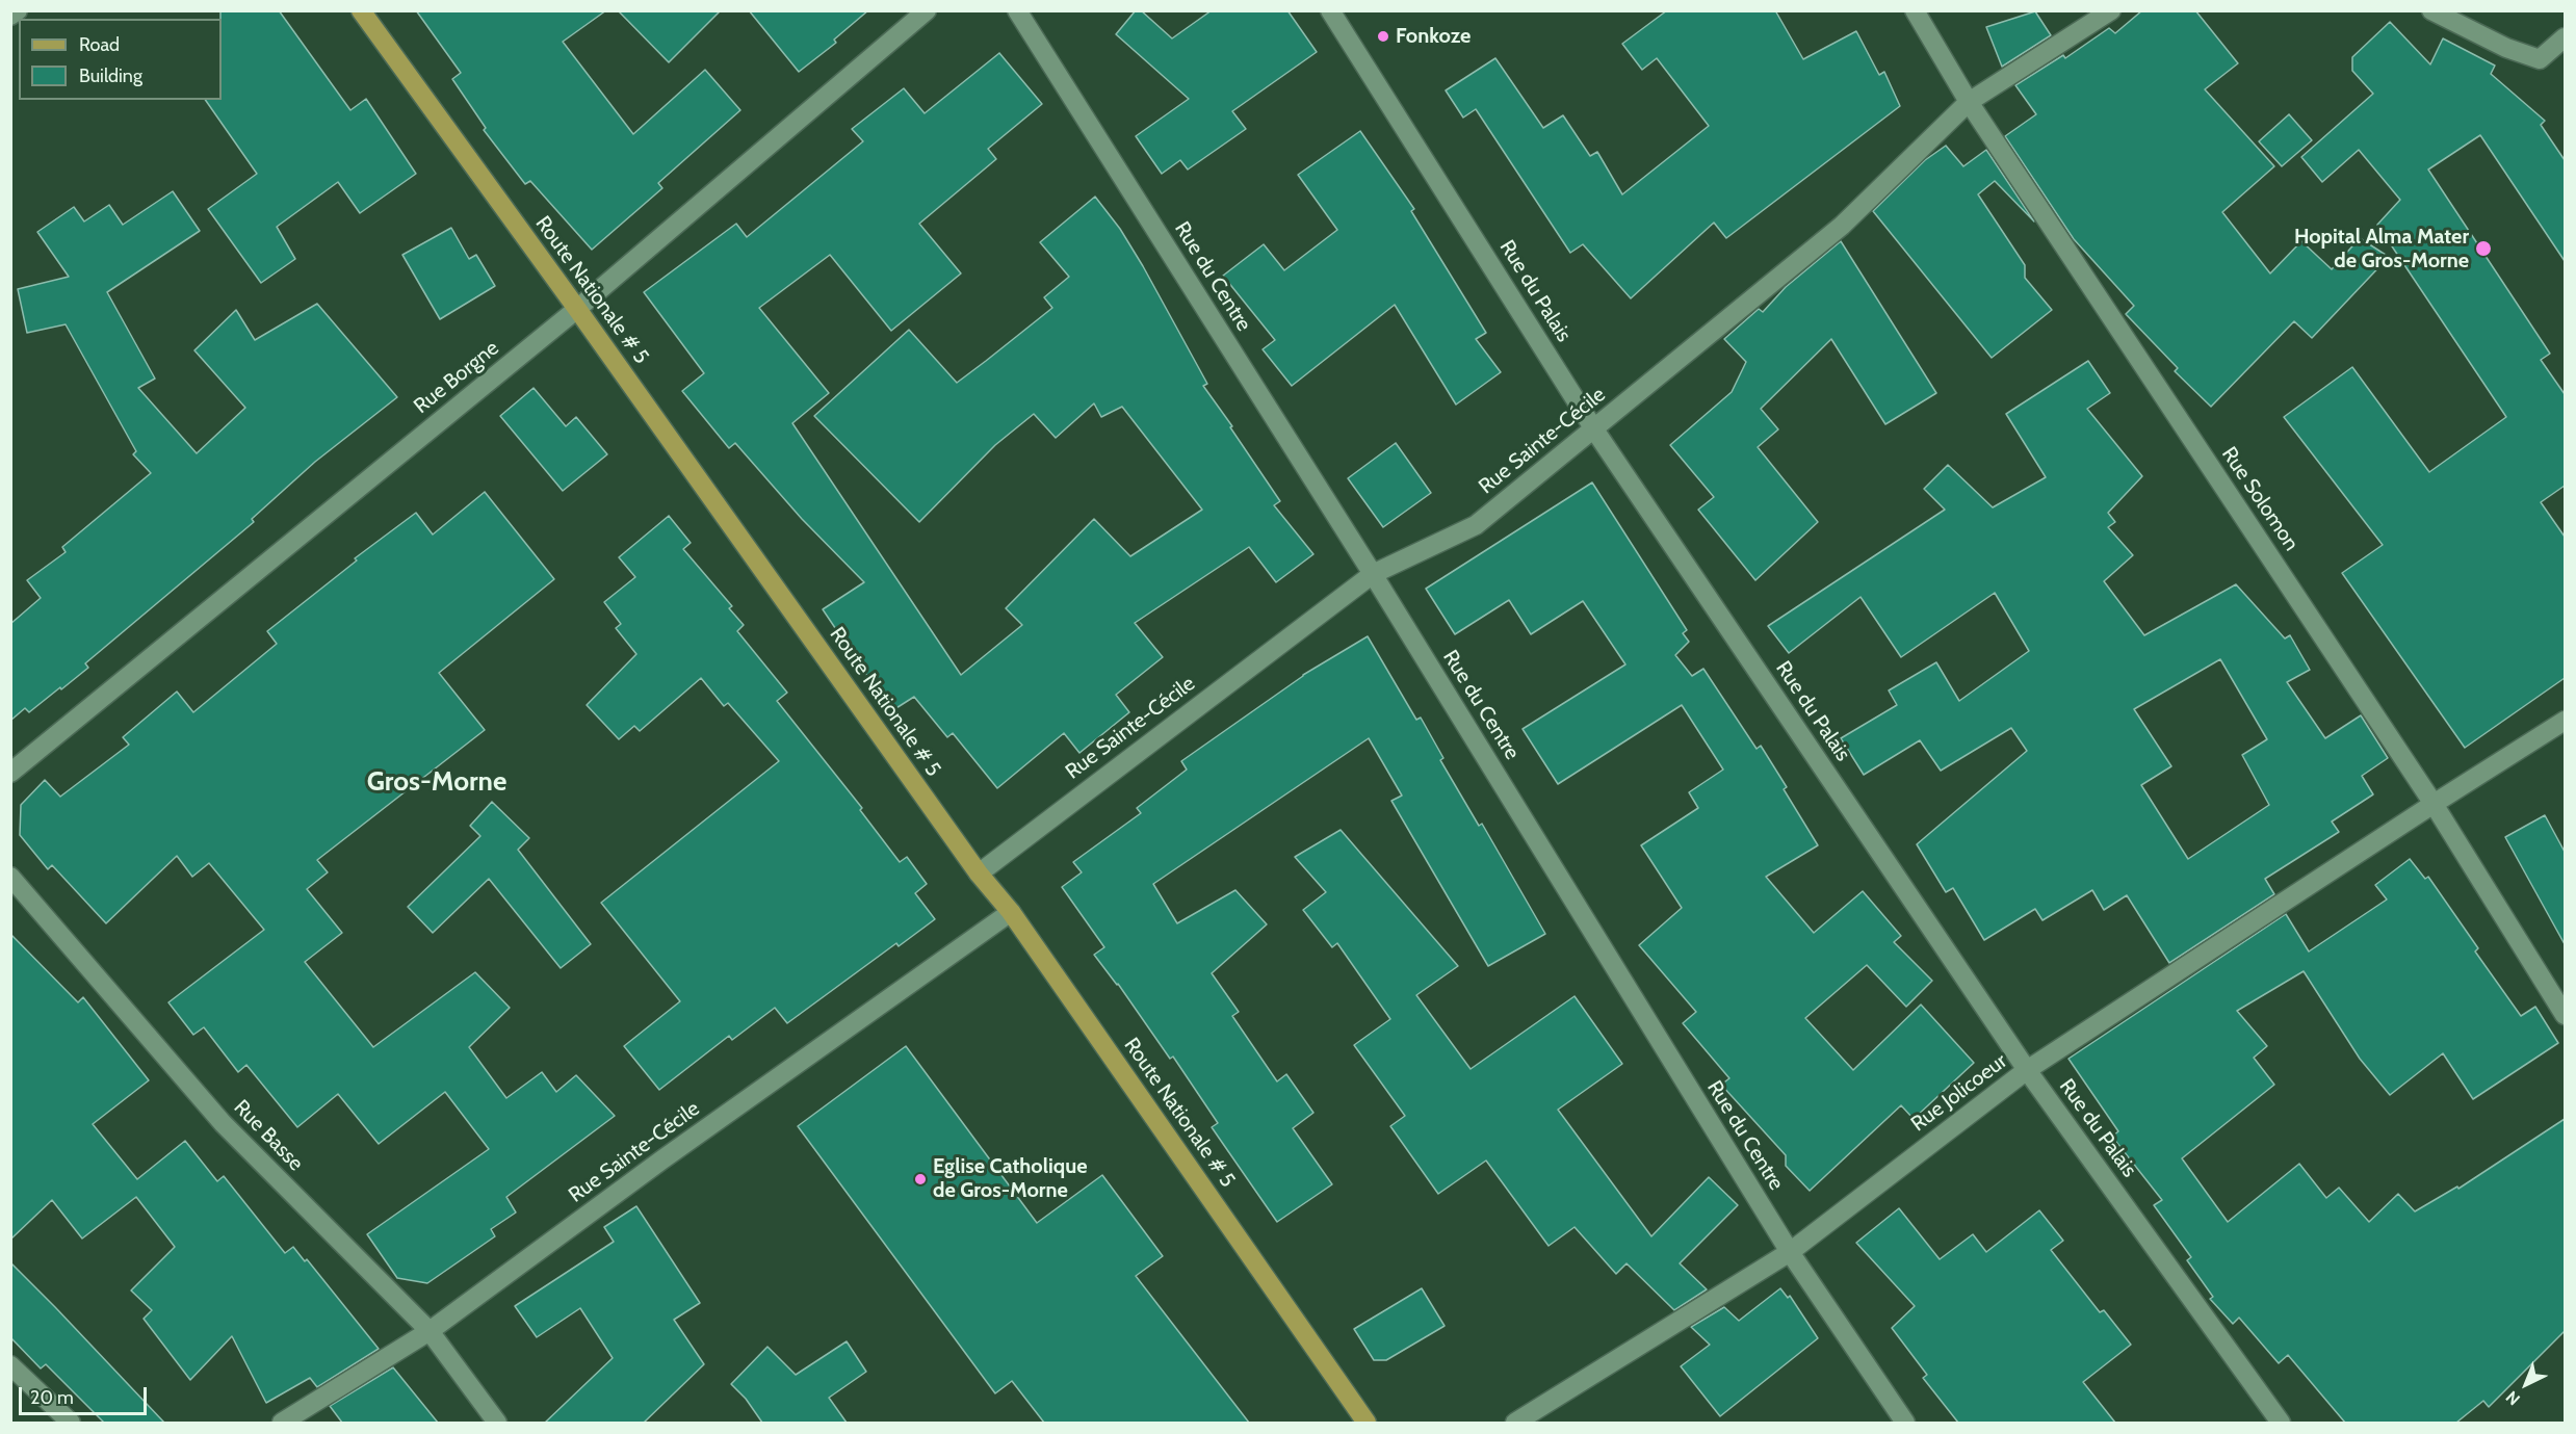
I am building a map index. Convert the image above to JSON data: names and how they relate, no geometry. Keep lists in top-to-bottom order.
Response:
{
  "streets": {
    "main road": ["Route Nationale # 5"],
    "street": [
      "Rue du Centre",
      "Rue du Palais",
      "Rue Borgne",
      "Rue Sainte-Cécile",
      "Rue Solomon",
      "Rue Jolicoeur",
      "Rue Basse"
    ]
  },
  "crossings": [
    ["Rue du Centre", "Rue Sainte-Cécile"],
    ["Rue du Centre", "Rue Jolicoeur"],
    ["Route Nationale # 5", "Rue Borgne"],
    ["Route Nationale # 5", "Rue Sainte-Cécile"],
    ["Rue du Palais", "Rue Sainte-Cécile"],
    ["Rue du Palais", "Rue Jolicoeur"],
    ["Rue Sainte-Cécile", "Rue Solomon"],
    ["Rue Sainte-Cécile", "Rue Basse"],
    ["Rue Solomon", "Rue Jolicoeur"]
  ],
  "districts": ["Gros-Morne"],
  "places": ["Fonkoze", "Hopital Alma Mater de Gros-Morne", "Eglise Catholique de Gros-Morne"],
  "legend": ["Road", "Building"],
  "scale_bar": "20 m",
  "north": "bottom left"
}
